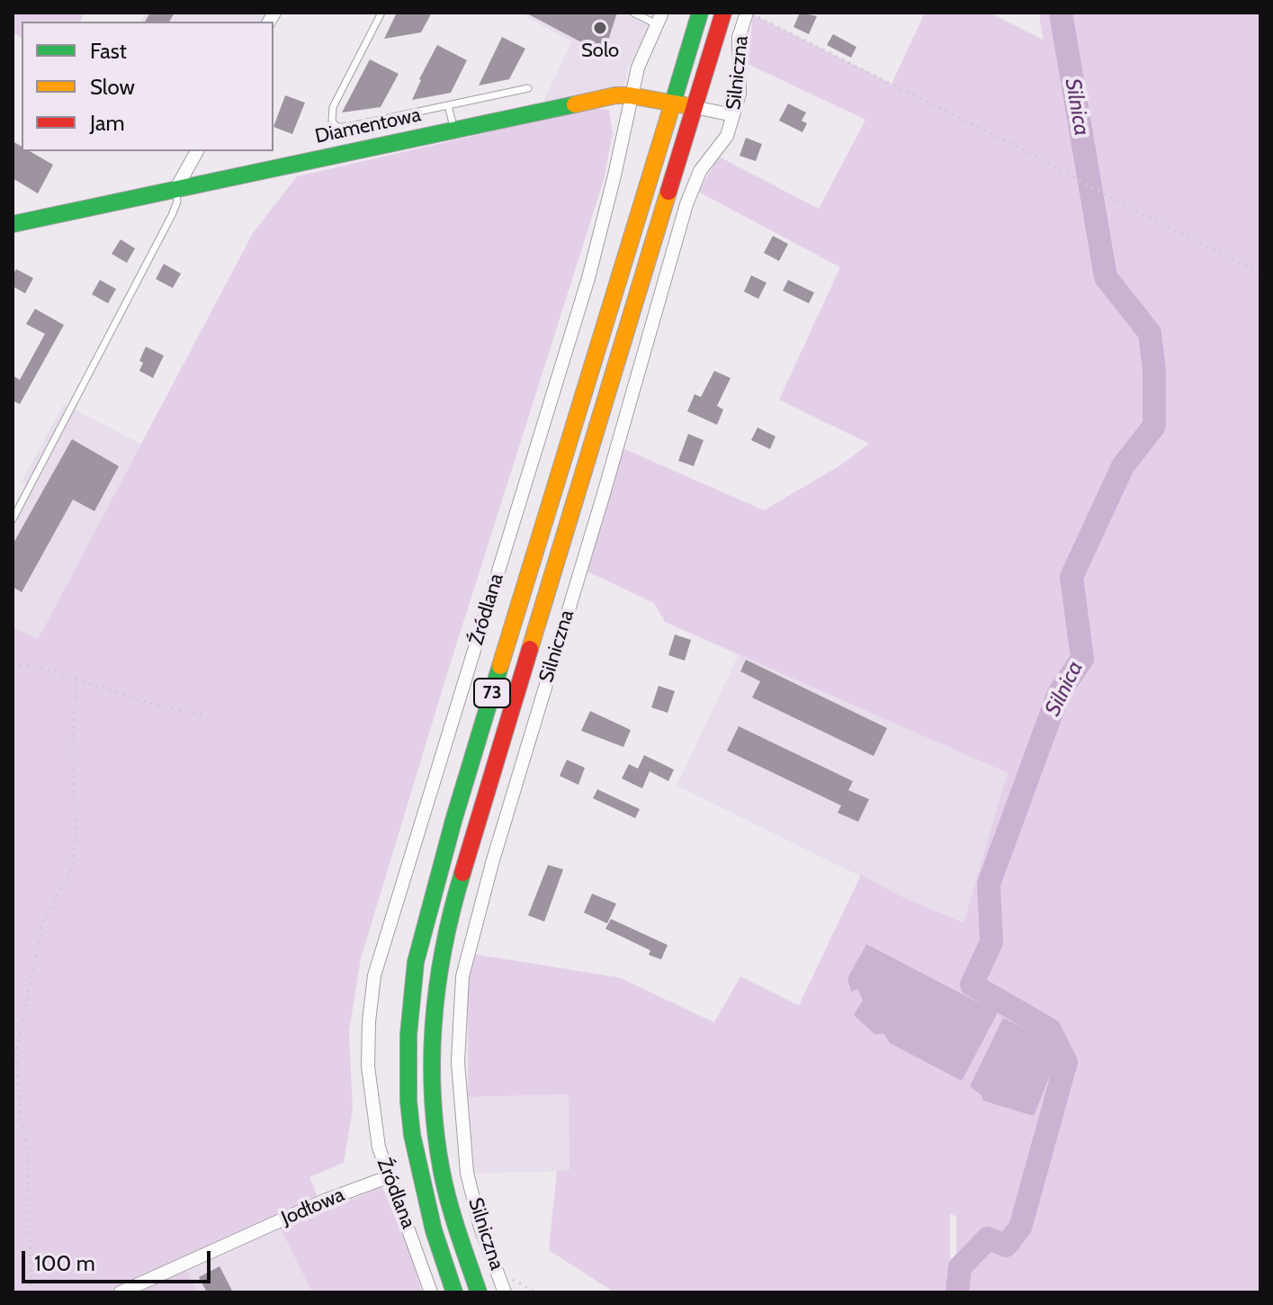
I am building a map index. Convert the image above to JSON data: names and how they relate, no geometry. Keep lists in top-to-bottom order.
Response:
{
  "streets": {
    "main road": ["Diamentowa", "73"],
    "street": ["Silniczna", "Źródlana", "Jodłowa"]
  },
  "crossings": [
    ["Silniczna", "Diamentowa"],
    ["Diamentowa", "Źródlana"],
    ["Diamentowa", "73"],
    ["Źródlana", "Jodłowa"]
  ],
  "water": ["Silnica"],
  "places": ["Solo"],
  "legend": ["Fast", "Slow", "Jam"],
  "scale_bar": "100 m"
}
